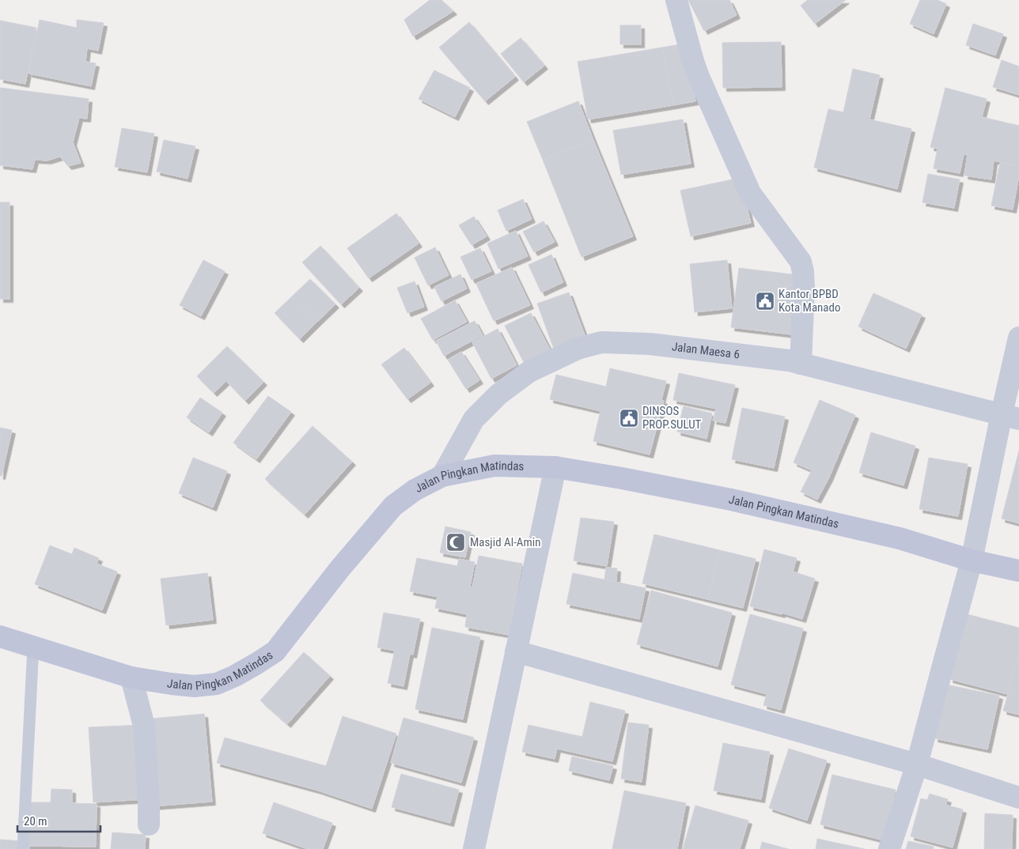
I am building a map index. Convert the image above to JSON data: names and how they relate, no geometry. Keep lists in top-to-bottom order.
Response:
{
  "streets": {
    "street": ["Jalan Maesa 6", "Jalan Pingkan Matindas"]
  },
  "crossings": [
    ["Jalan Maesa 6", "Jalan Pingkan Matindas"]
  ],
  "places": {
    "public building": ["Kantor BPBD Kota Manado", "DINSOS PROP.SULUT"],
    "mosque": ["Masjid Al-Amin"]
  },
  "scale_bar": "20 m"
}
